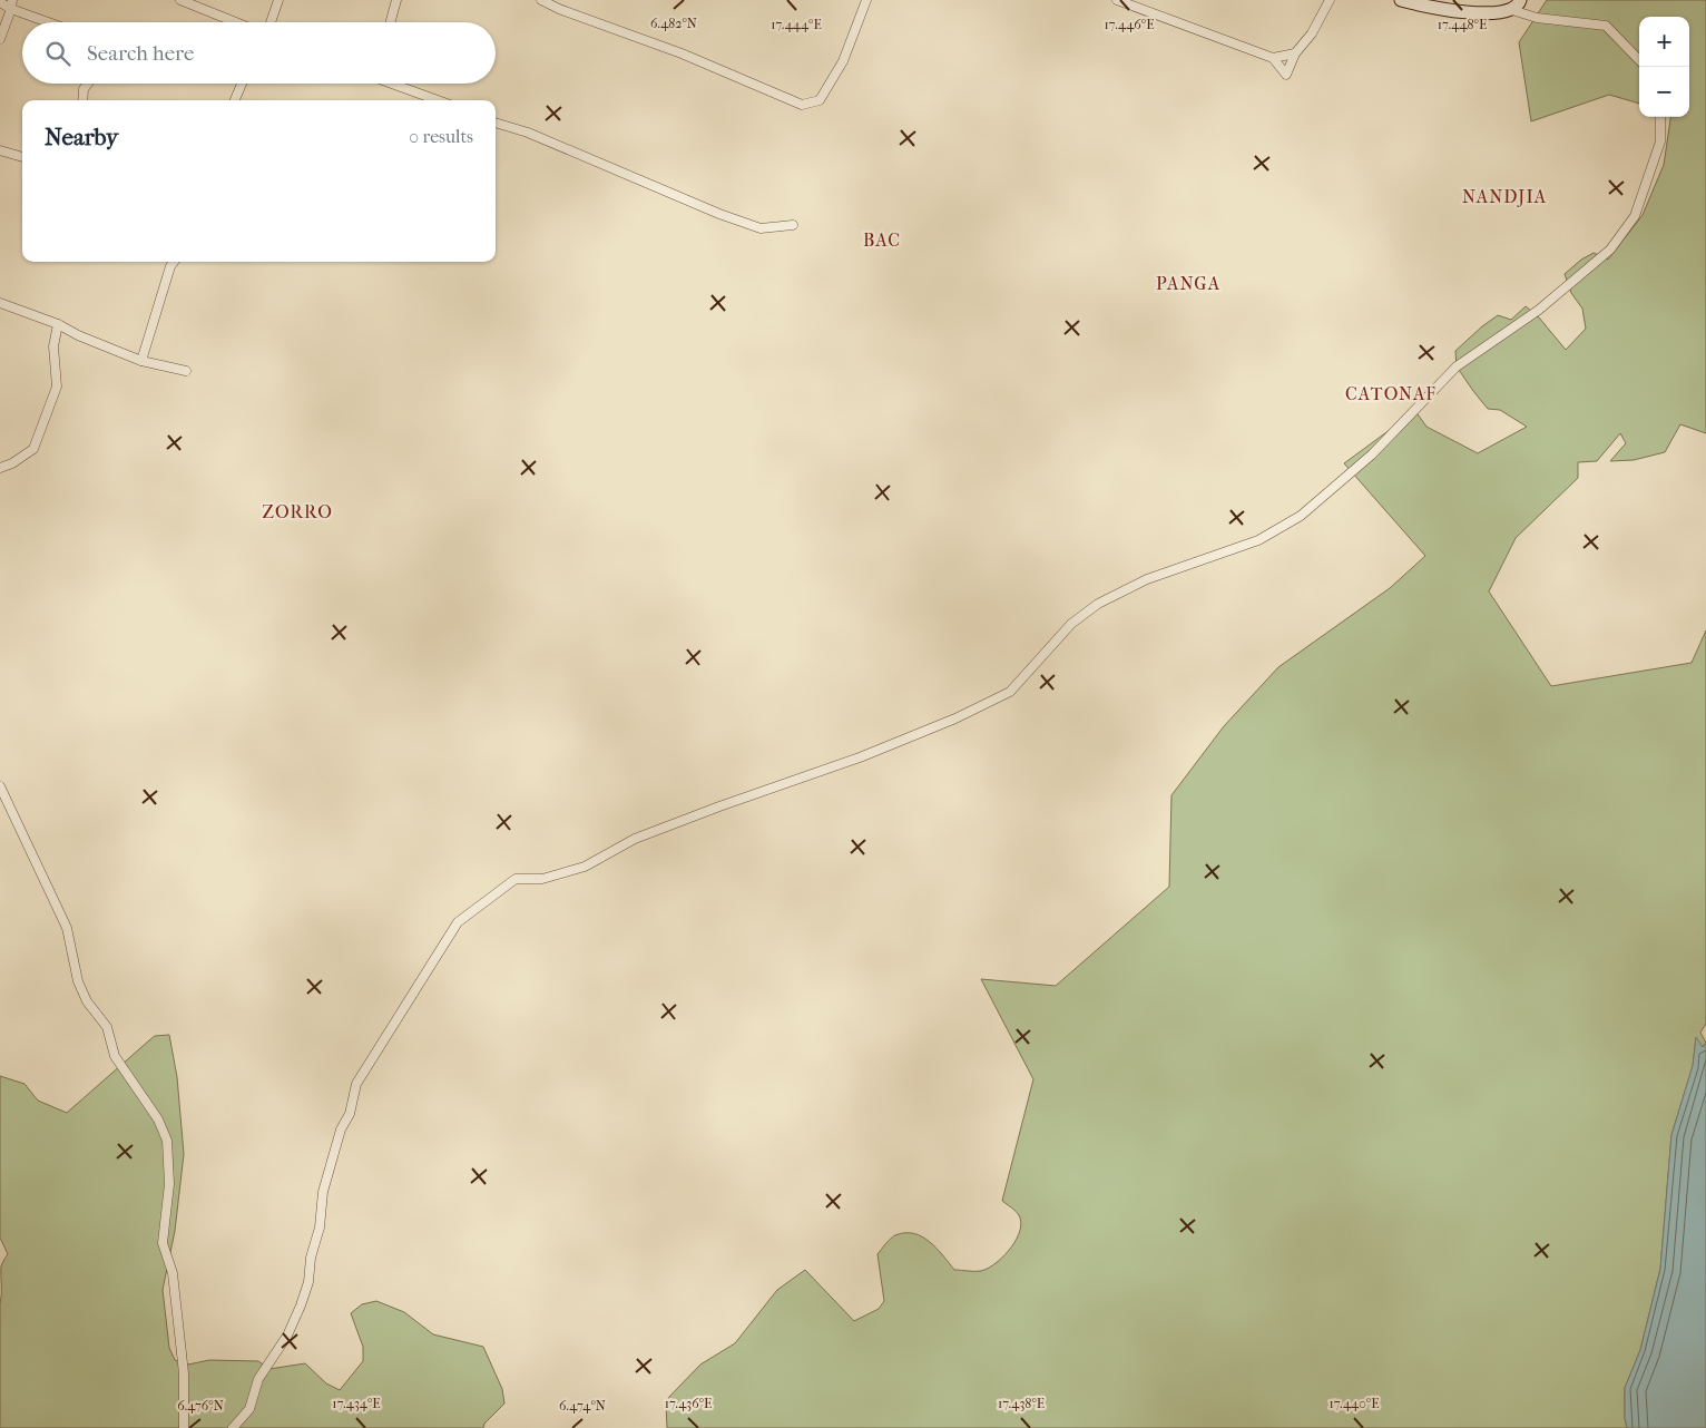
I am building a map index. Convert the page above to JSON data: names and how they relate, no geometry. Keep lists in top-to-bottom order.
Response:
{
  "districts": [
    "NANDJIA",
    "BAC",
    "PANGA",
    "CATONAF",
    "ZORRO"
  ],
  "page": {
    "map_buttons": ["+", "−"],
    "search": "Search here",
    "heading": ["Nearby", "0 results"]
  },
  "coordinates": [
    "6.482°N",
    "17.444°E",
    "17.446°E",
    "17.448°E",
    "17.434°E",
    "17.436°E",
    "17.438°E",
    "17.440°E",
    "6.476°N",
    "6.474°N"
  ]
}
